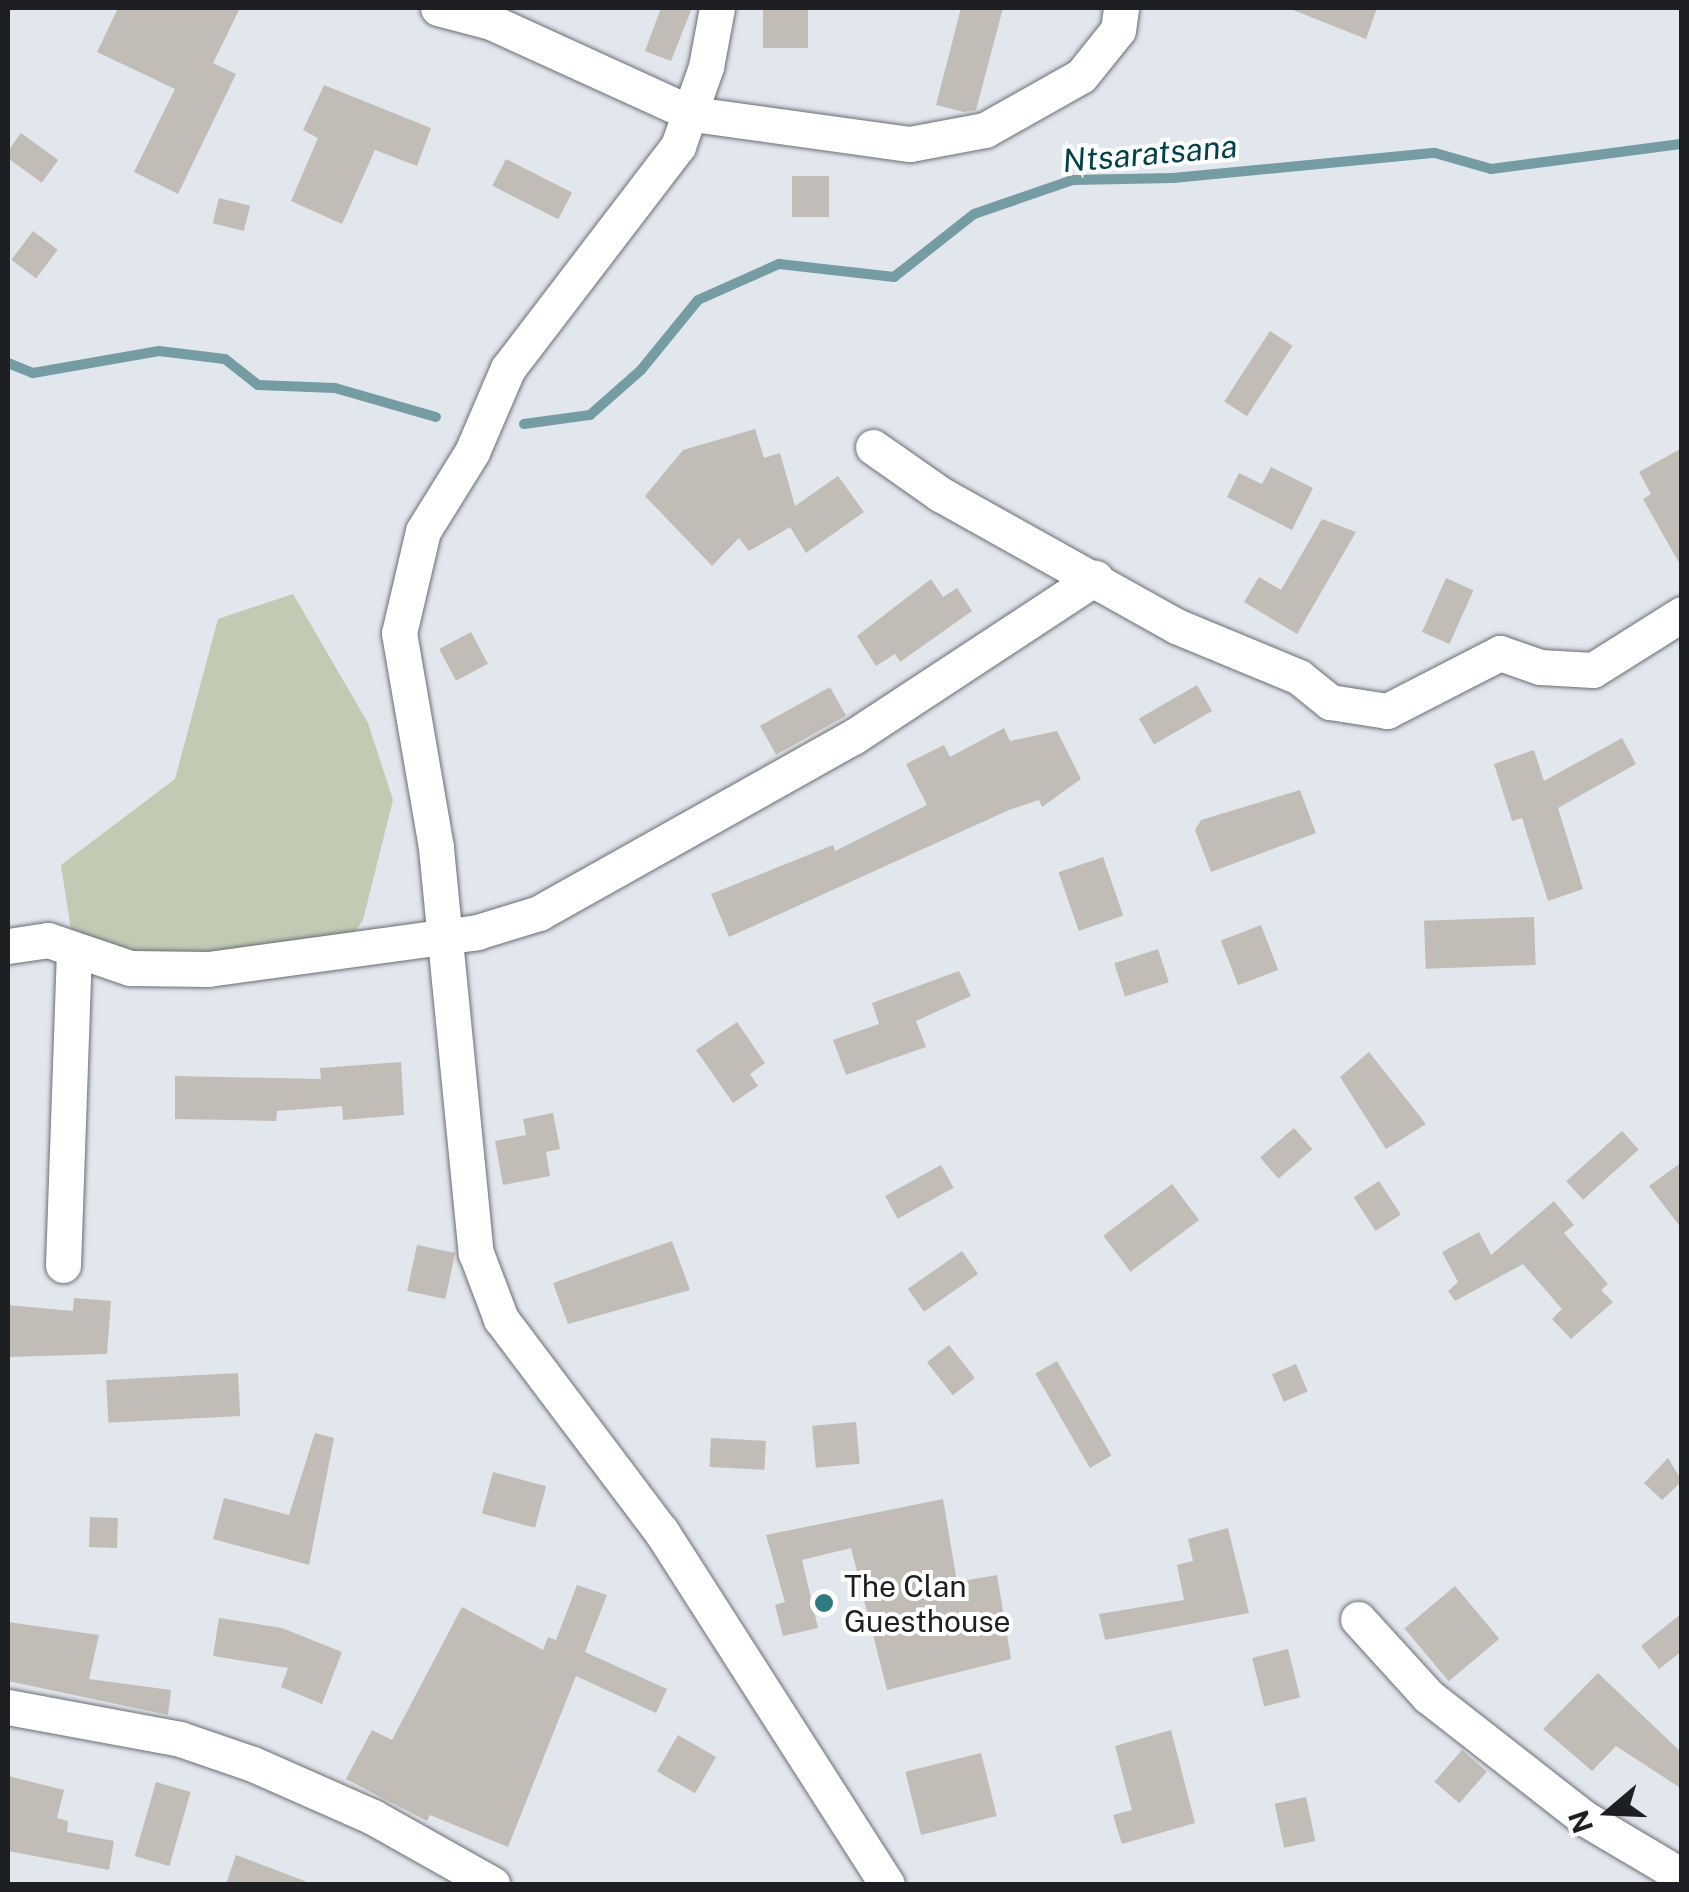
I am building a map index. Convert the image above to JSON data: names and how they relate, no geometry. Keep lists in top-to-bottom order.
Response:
{
  "water": ["Ntsaratsana"],
  "places": ["The Clan Guesthouse"],
  "north": "left"
}
